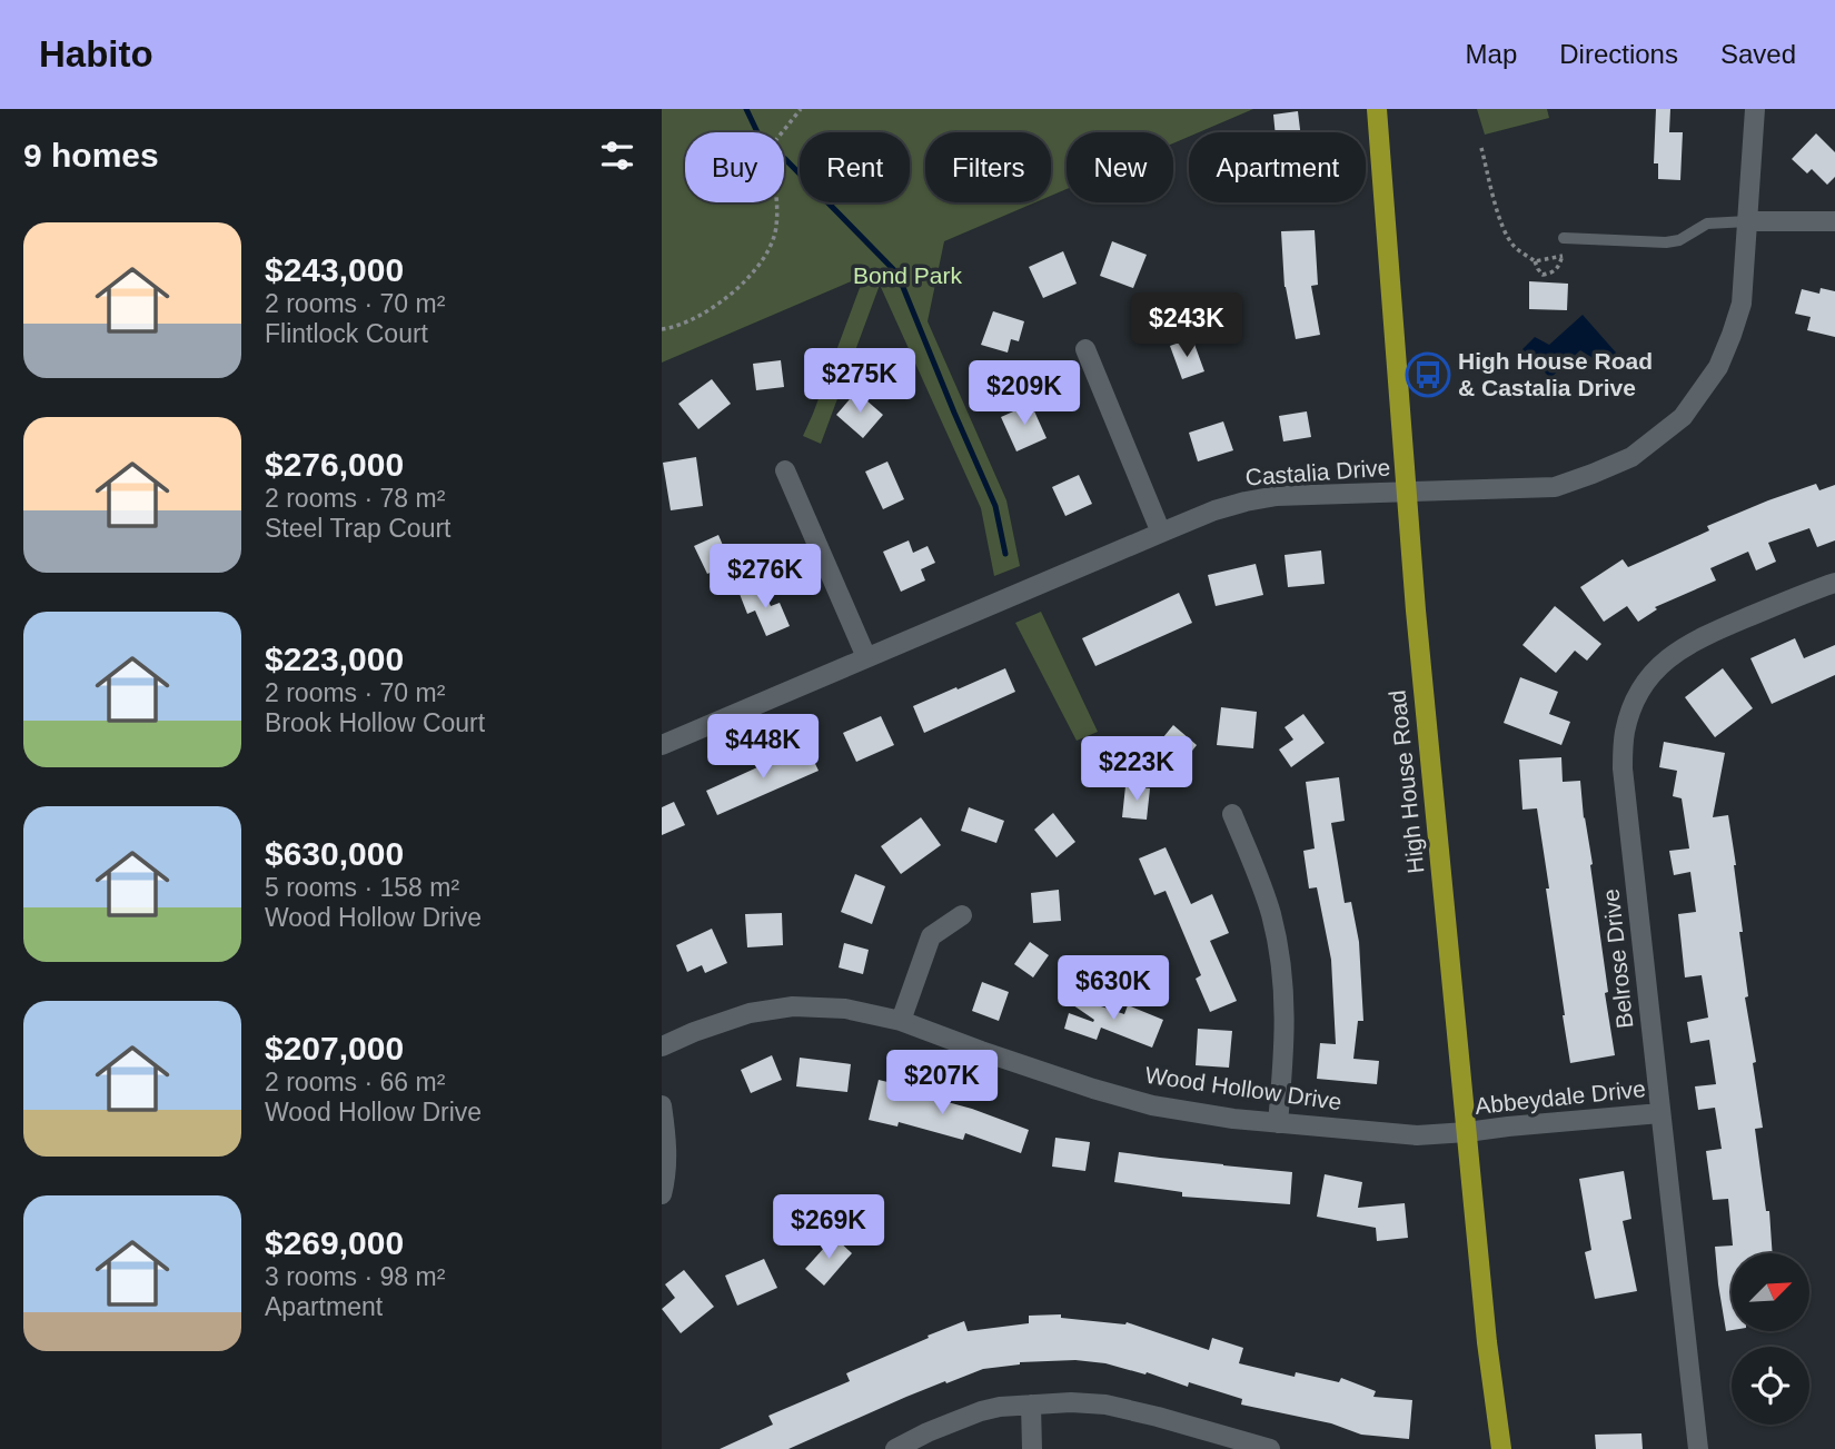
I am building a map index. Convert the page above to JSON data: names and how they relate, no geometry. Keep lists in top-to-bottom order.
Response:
{
  "streets": {
    "main road": ["High House Road"],
    "street": [
      "Castalia Drive",
      "Belrose Drive",
      "Wood Hollow Drive",
      "Abbeydale Drive"
    ]
  },
  "crossings": [
    ["Castalia Drive", "High House Road"],
    ["High House Road", "Wood Hollow Drive"],
    ["High House Road", "Abbeydale Drive"],
    ["Belrose Drive", "Abbeydale Drive"],
    ["Wood Hollow Drive", "Abbeydale Drive"]
  ],
  "parks": ["Bond Park"],
  "places": {
    "bus stop": ["High House Road & Castalia Drive"]
  },
  "north": "top right",
  "page": {
    "header": "Habito",
    "nav": ["Map", "Directions", "Saved"],
    "heading": "9 homes",
    "chip": [
      "Buy",
      "Rent",
      "Filters",
      "New",
      "Apartment"
    ],
    "list": [
      {
        "name": "$243,000",
        "note": "2 rooms · 70 m² · Flintlock Court"
      },
      {
        "name": "$276,000",
        "note": "2 rooms · 78 m² · Steel Trap Court"
      },
      {
        "name": "$223,000",
        "note": "2 rooms · 70 m² · Brook Hollow Court"
      },
      {
        "name": "$630,000",
        "note": "5 rooms · 158 m² · Wood Hollow Drive"
      },
      {
        "name": "$207,000",
        "note": "2 rooms · 66 m² · Wood Hollow Drive"
      },
      {
        "name": "$269,000",
        "note": "3 rooms · 98 m² · Apartment"
      }
    ],
    "price": [
      "$243K",
      "$275K",
      "$209K",
      "$276K",
      "$448K",
      "$223K",
      "$630K",
      "$207K",
      "$269K"
    ]
  }
}
